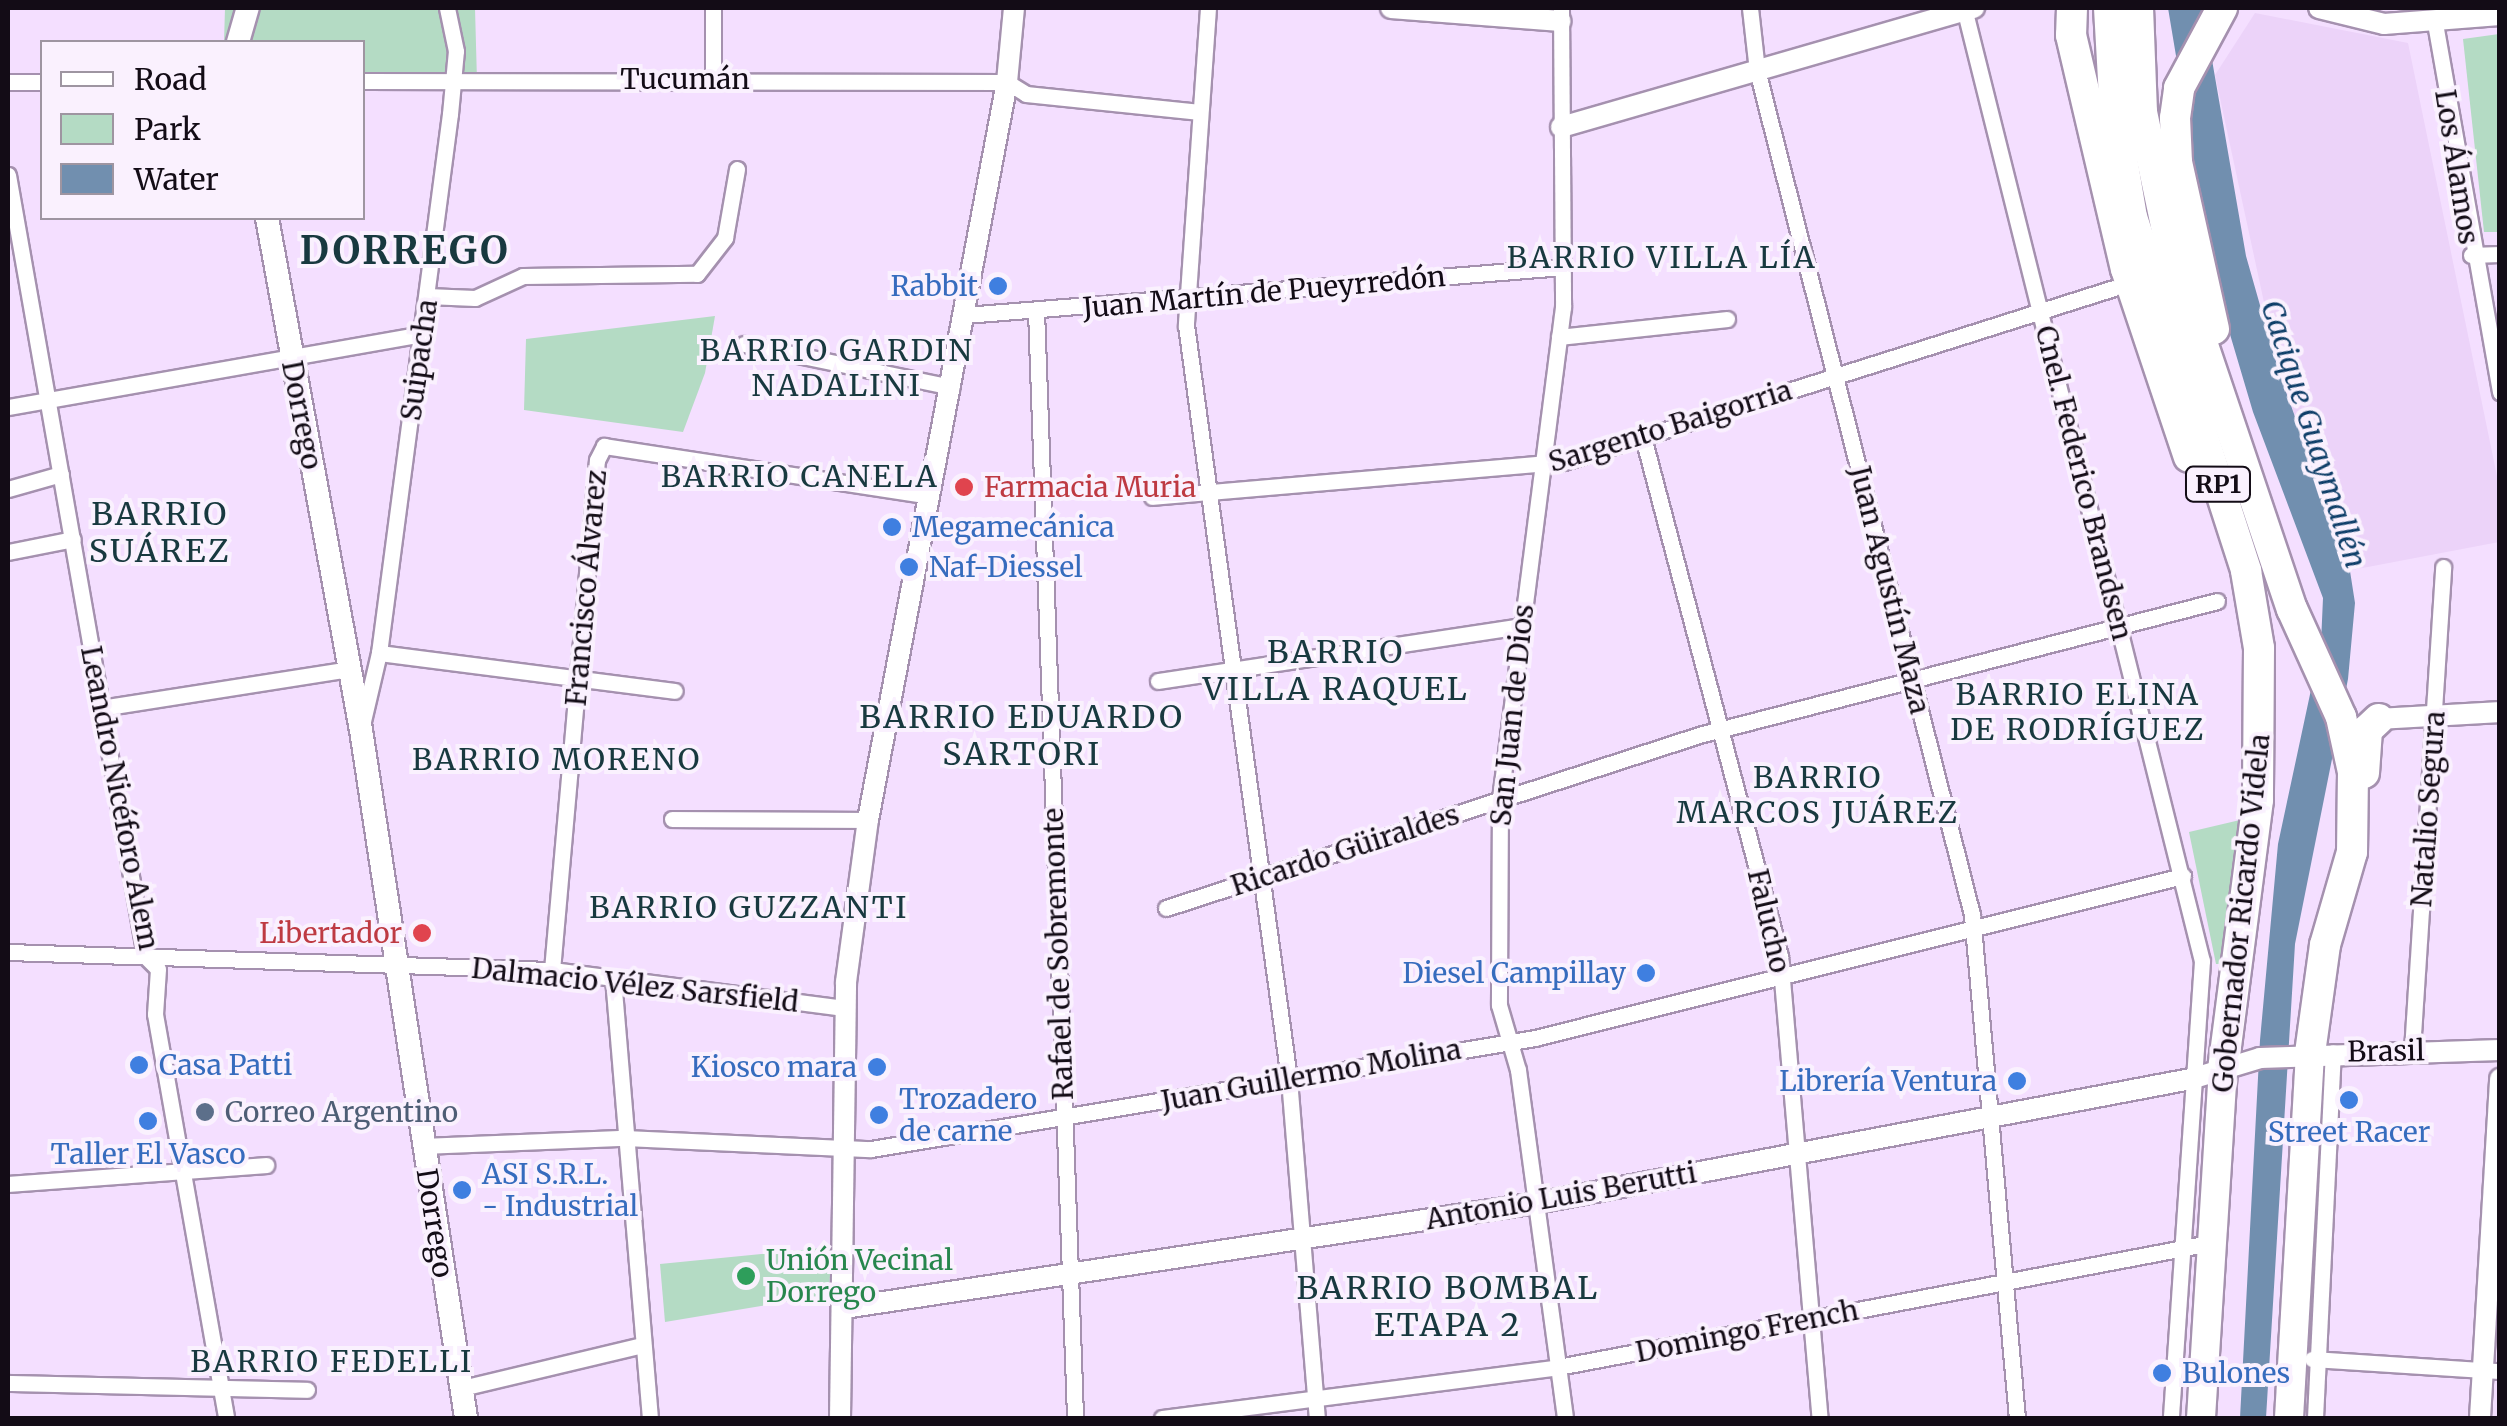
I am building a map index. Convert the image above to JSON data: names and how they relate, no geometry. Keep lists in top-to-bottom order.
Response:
{
  "streets": {
    "highway": ["RP1", "Gobernador Ricardo Videla"],
    "main road": ["Dorrego"],
    "street": [
      "Tucumán",
      "Los Álamos",
      "Juan Martín de Pueyrredón",
      "Suipacha",
      "Sargento Baigorria",
      "Cnel. Federico Brandsen",
      "Francisco Álvarez",
      "Juan Agustín Maza",
      "San Juan de Dios",
      "Leandro Nicéforo Alem",
      "Natalio Segura",
      "Ricardo Güiraldes",
      "Falucho",
      "Rafael de Sobremonte",
      "Dalmacio Vélez Sarsfield",
      "Brasil",
      "Juan Guillermo Molina",
      "Antonio Luis Berutti",
      "Domingo French"
    ]
  },
  "crossings": [
    ["Tucumán", "Suipacha"],
    ["Juan Martín de Pueyrredón", "San Juan de Dios"],
    ["Juan Martín de Pueyrredón", "Rafael de Sobremonte"],
    ["Suipacha", "Dorrego"],
    ["Dorrego", "Dalmacio Vélez Sarsfield"],
    ["Dorrego", "Juan Guillermo Molina"],
    ["Sargento Baigorria", "Cnel. Federico Brandsen"],
    ["Sargento Baigorria", "Juan Agustín Maza"],
    ["Sargento Baigorria", "San Juan de Dios"],
    ["Sargento Baigorria", "Falucho"],
    ["Cnel. Federico Brandsen", "Ricardo Güiraldes"],
    ["Cnel. Federico Brandsen", "Juan Guillermo Molina"],
    ["Cnel. Federico Brandsen", "Antonio Luis Berutti"],
    ["Cnel. Federico Brandsen", "Domingo French"],
    ["Francisco Álvarez", "Dalmacio Vélez Sarsfield"],
    ["Juan Agustín Maza", "Ricardo Güiraldes"],
    ["Juan Agustín Maza", "Juan Guillermo Molina"],
    ["Juan Agustín Maza", "Antonio Luis Berutti"],
    ["Juan Agustín Maza", "Domingo French"],
    ["San Juan de Dios", "Ricardo Güiraldes"],
    ["San Juan de Dios", "Juan Guillermo Molina"],
    ["San Juan de Dios", "Antonio Luis Berutti"],
    ["San Juan de Dios", "Domingo French"],
    ["Leandro Nicéforo Alem", "Dalmacio Vélez Sarsfield"],
    ["Natalio Segura", "Brasil"],
    ["Ricardo Güiraldes", "Falucho"],
    ["Gobernador Ricardo Videla", "Brasil"],
    ["Gobernador Ricardo Videla", "Antonio Luis Berutti"],
    ["Gobernador Ricardo Videla", "Domingo French"],
    ["Falucho", "Juan Guillermo Molina"],
    ["Falucho", "Antonio Luis Berutti"],
    ["Falucho", "Domingo French"],
    ["Rafael de Sobremonte", "Juan Guillermo Molina"],
    ["Rafael de Sobremonte", "Antonio Luis Berutti"],
    ["Brasil", "Antonio Luis Berutti"]
  ],
  "districts": [
    "DORREGO",
    "BARRIO VILLA LÍA",
    "BARRIO GARDIN NADALINI",
    "BARRIO CANELA",
    "BARRIO SUÁREZ",
    "BARRIO VILLA RAQUEL",
    "BARRIO ELINA DE RODRÍGUEZ",
    "BARRIO EDUARDO SARTORI",
    "BARRIO MORENO",
    "BARRIO MARCOS JUÁREZ",
    "BARRIO GUZZANTI",
    "BARRIO BOMBAL ETAPA 2",
    "BARRIO FEDELLI"
  ],
  "water": ["Cacique Guaymallén"],
  "places": [
    "Rabbit",
    "Farmacia Muria",
    "Megamecánica",
    "Naf-Diessel",
    "Libertador",
    "Diesel Campillay",
    "Casa Patti",
    "Kiosco mara",
    "Librería Ventura",
    "Street Racer",
    "Correo Argentino",
    "Trozadero de carne",
    "Taller El Vasco",
    "ASI S.R.L. - Industrial",
    "Unión Vecinal Dorrego",
    "Bulones"
  ],
  "legend": ["Road", "Park", "Water"]
}
